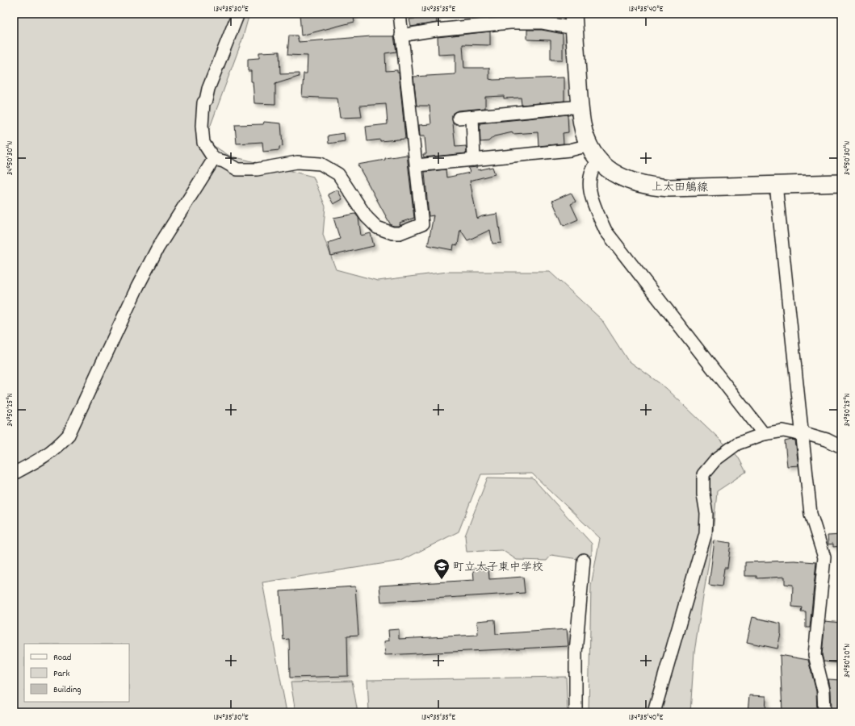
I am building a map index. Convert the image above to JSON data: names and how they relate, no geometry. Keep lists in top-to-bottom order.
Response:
{
  "streets": {
    "main road": ["上太田鵤線"]
  },
  "places": {
    "school or university": ["町立太子東中学校"]
  },
  "legend": ["Road", "Park", "Building"],
  "coordinates": [
    "134°35'30\"E",
    "134°35'35\"E",
    "134°35'40\"E",
    "34°50'30\"N",
    "34°50'25\"N",
    "34°50'20\"N"
  ]
}
